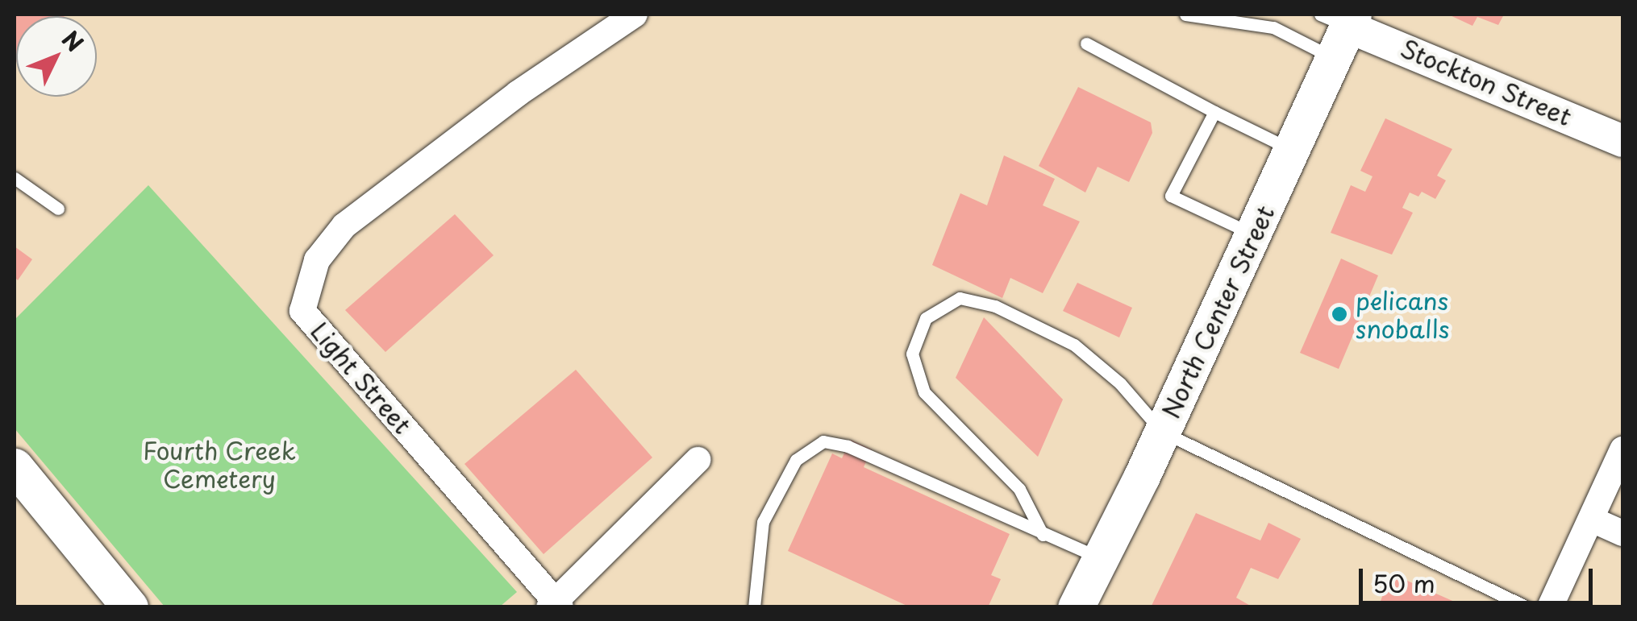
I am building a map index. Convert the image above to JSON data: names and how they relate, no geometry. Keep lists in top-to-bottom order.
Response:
{
  "streets": {
    "main road": ["North Center Street"],
    "street": ["Stockton Street", "Light Street"]
  },
  "crossings": [
    ["Stockton Street", "North Center Street"]
  ],
  "parks": ["Fourth Creek Cemetery"],
  "places": ["pelicans snoballs"],
  "scale_bar": "50 m",
  "north": "top right"
}
